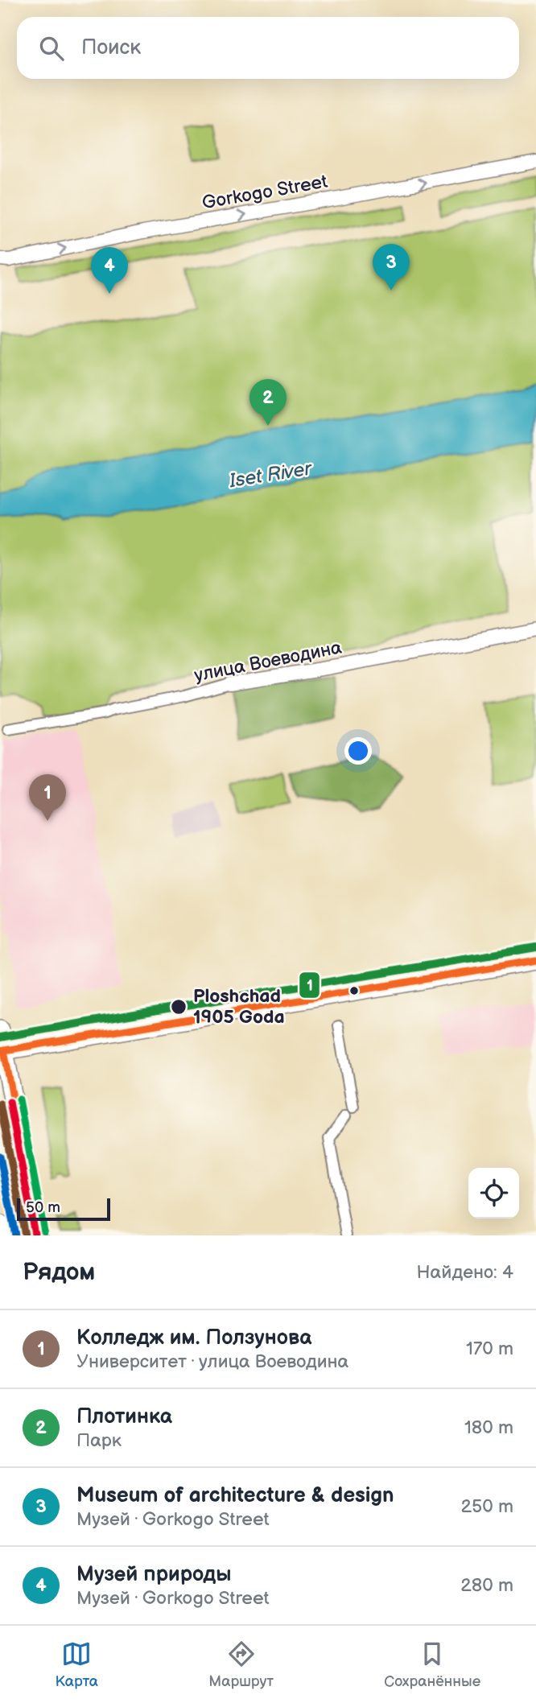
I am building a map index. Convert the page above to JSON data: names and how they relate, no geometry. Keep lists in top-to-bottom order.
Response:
{
  "streets": {
    "street": ["Gorkogo Street", "улица Воеводина"]
  },
  "one_way": ["Gorkogo Street"],
  "water": ["Iset River"],
  "places": ["Ploshchad 1905 Goda"],
  "lines": ["transit line 1", "transit line 2"],
  "scale_bar": "50 m",
  "page": {
    "search": "Поиск",
    "pins": [
      "3",
      "4",
      "2",
      "1"
    ],
    "scale": "50 m",
    "heading": ["Рядом", "Найдено: 4"],
    "list": [
      {
        "mark": "1",
        "name": "Колледж им. Ползунова",
        "note": "Университет · улица Воеводина",
        "value": "170 m"
      },
      {
        "mark": "2",
        "name": "Плотинка",
        "note": "Парк",
        "value": "180 m"
      },
      {
        "mark": "3",
        "name": "Museum of architecture & design",
        "note": "Музей · Gorkogo Street",
        "value": "250 m"
      },
      {
        "mark": "4",
        "name": "Музей природы",
        "note": "Музей · Gorkogo Street",
        "value": "280 m"
      }
    ],
    "nav": ["Карта", "Маршрут", "Сохранённые"]
  }
}
